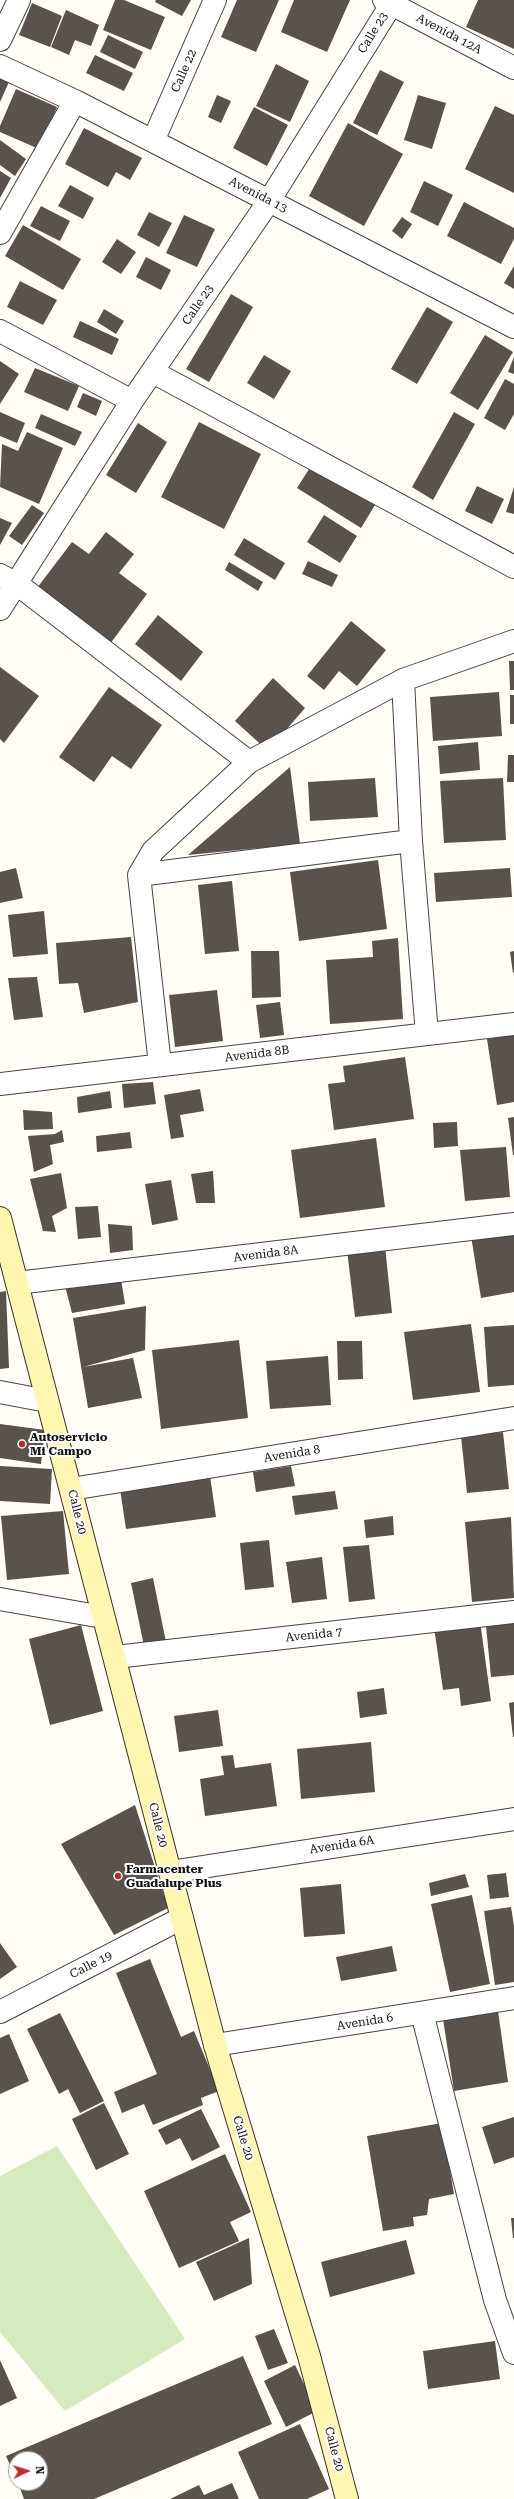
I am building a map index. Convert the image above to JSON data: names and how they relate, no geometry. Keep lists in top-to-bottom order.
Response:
{
  "streets": {
    "street": [
      "Calle 23",
      "Avenida 12A",
      "Calle 22",
      "Avenida 13",
      "Avenida 8B",
      "Avenida 8A",
      "Avenida 8",
      "Calle 20",
      "Avenida 7",
      "Avenida 6A",
      "Calle 19",
      "Avenida 6"
    ]
  },
  "crossings": [
    ["Calle 23", "Avenida 12A"],
    ["Calle 23", "Avenida 13"],
    ["Calle 22", "Avenida 13"],
    ["Avenida 8A", "Calle 20"],
    ["Avenida 8", "Calle 20"],
    ["Calle 20", "Avenida 7"],
    ["Calle 20", "Avenida 6A"],
    ["Calle 20", "Calle 19"],
    ["Calle 20", "Avenida 6"]
  ],
  "places": ["Autoservicio Mi Campo", "Farmacenter Guadalupe Plus"],
  "north": "right"
}
